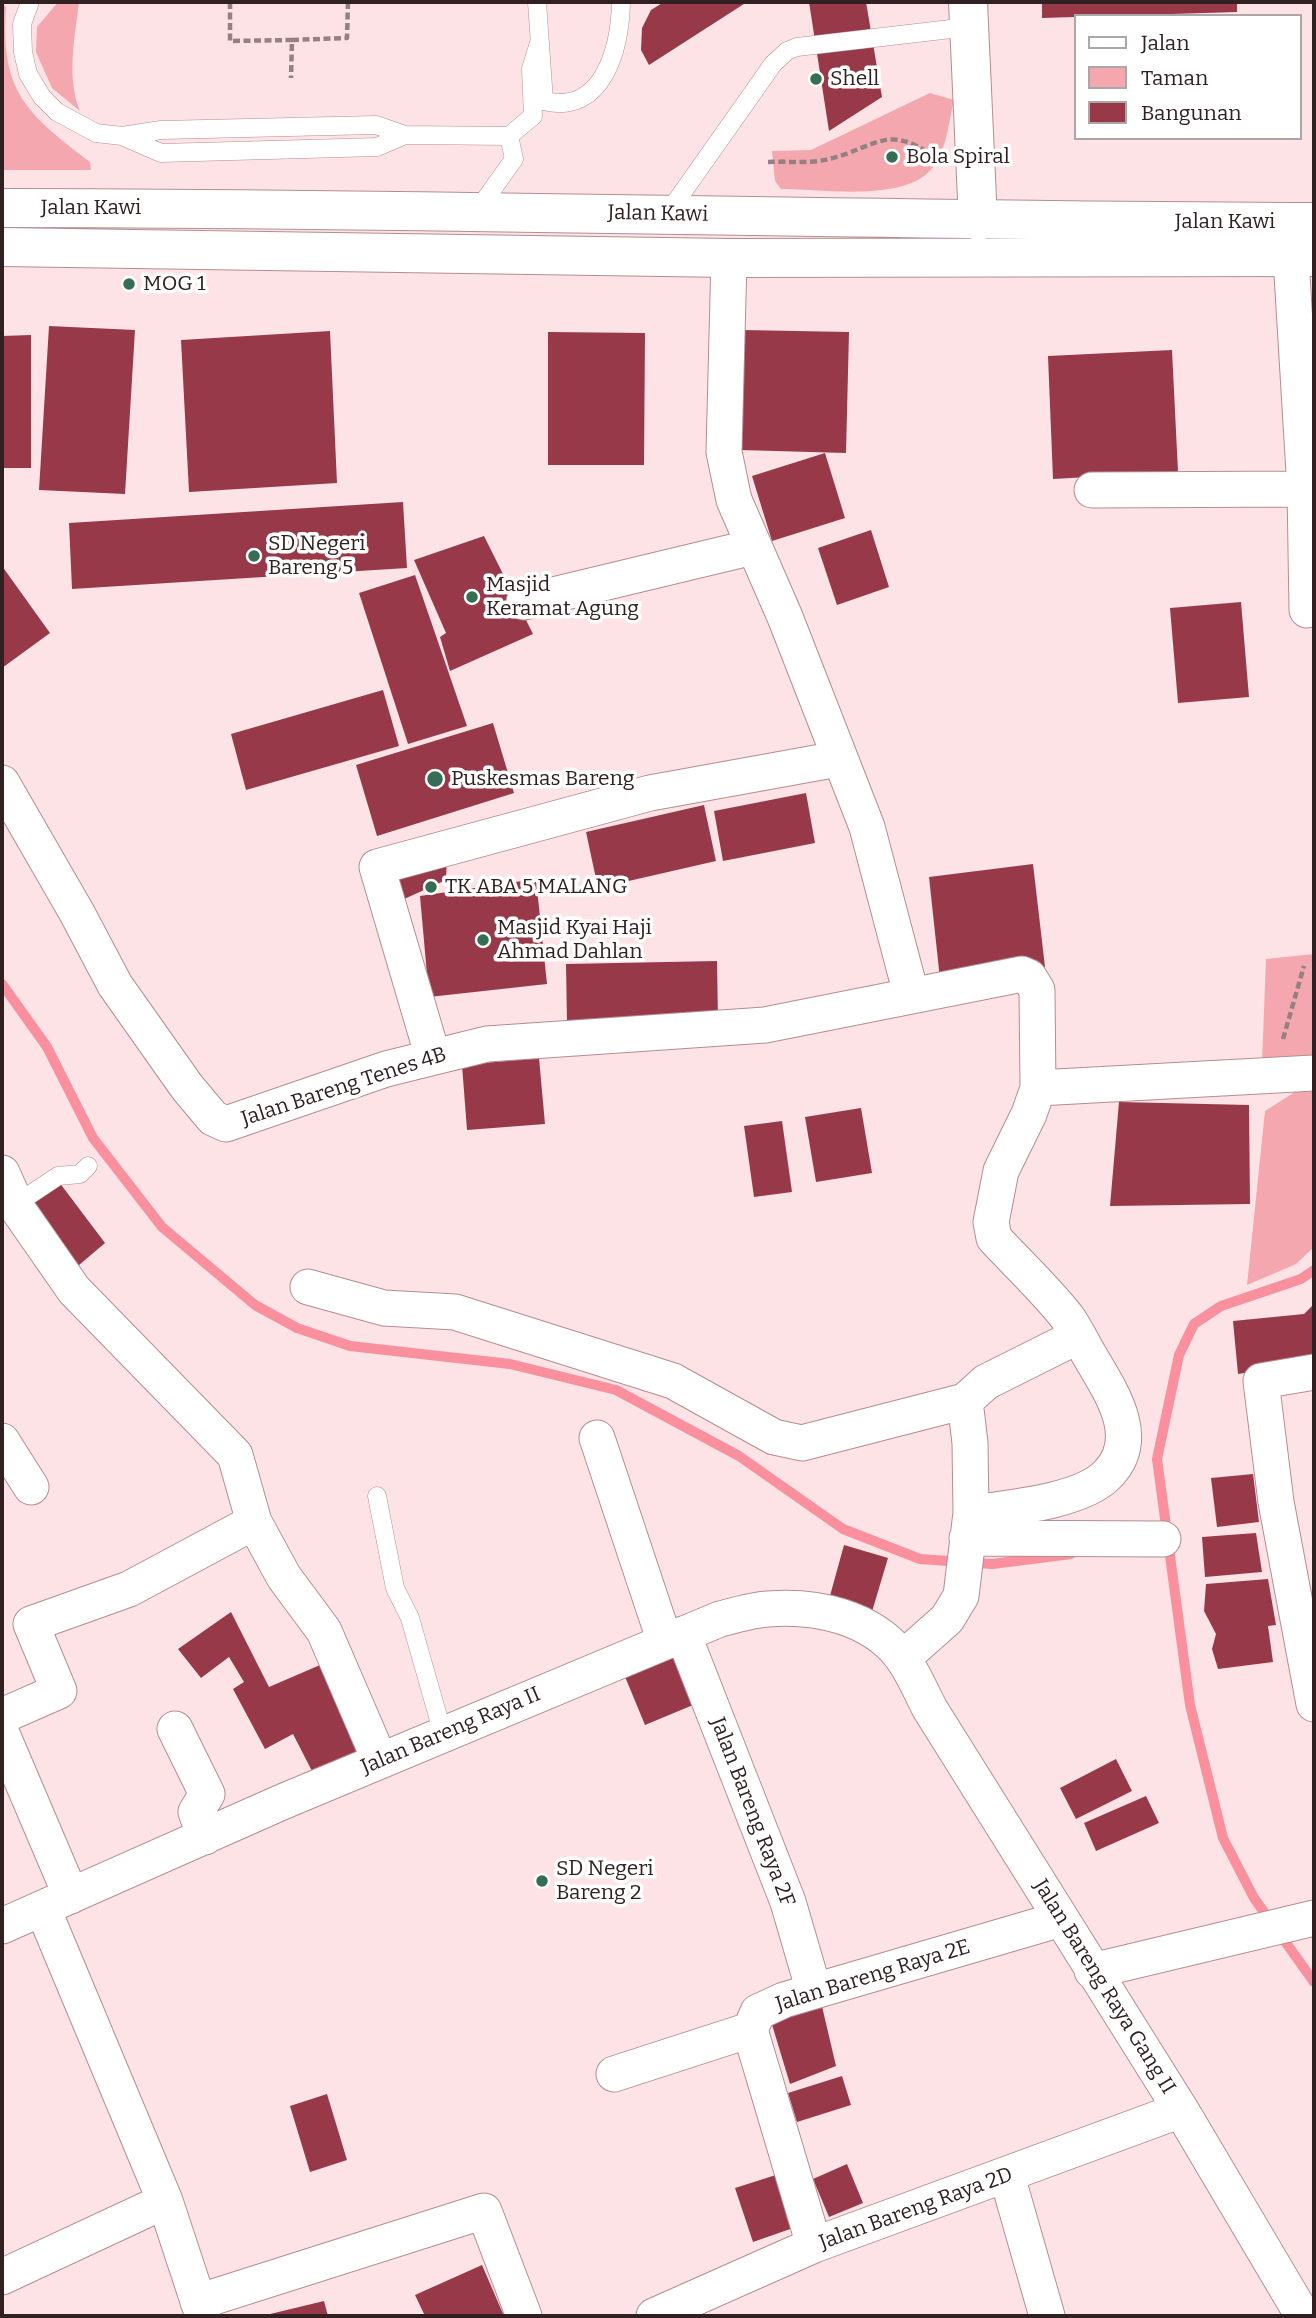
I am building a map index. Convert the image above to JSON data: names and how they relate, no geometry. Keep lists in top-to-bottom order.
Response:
{
  "streets": {
    "main road": ["Jalan Kawi"],
    "street": [
      "Jalan Bareng Tenes 4B",
      "Jalan Bareng Raya II",
      "Jalan Bareng Raya 2F",
      "Jalan Bareng Raya 2E",
      "Jalan Bareng Raya Gang II",
      "Jalan Bareng Raya 2D"
    ]
  },
  "crossings": [
    ["Jalan Bareng Raya II", "Jalan Bareng Raya 2F"],
    ["Jalan Bareng Raya II", "Jalan Bareng Raya Gang II"],
    ["Jalan Bareng Raya 2F", "Jalan Bareng Raya 2E"],
    ["Jalan Bareng Raya 2E", "Jalan Bareng Raya Gang II"],
    ["Jalan Bareng Raya Gang II", "Jalan Bareng Raya 2D"]
  ],
  "places": [
    "Shell",
    "Bola Spiral",
    "MOG 1",
    "SD Negeri Bareng 5",
    "Masjid Keramat Agung",
    "Puskesmas Bareng",
    "TK ABA 5 MALANG",
    "Masjid Kyai Haji Ahmad Dahlan",
    "SD Negeri Bareng 2"
  ],
  "legend": ["Jalan", "Taman", "Bangunan"]
}
